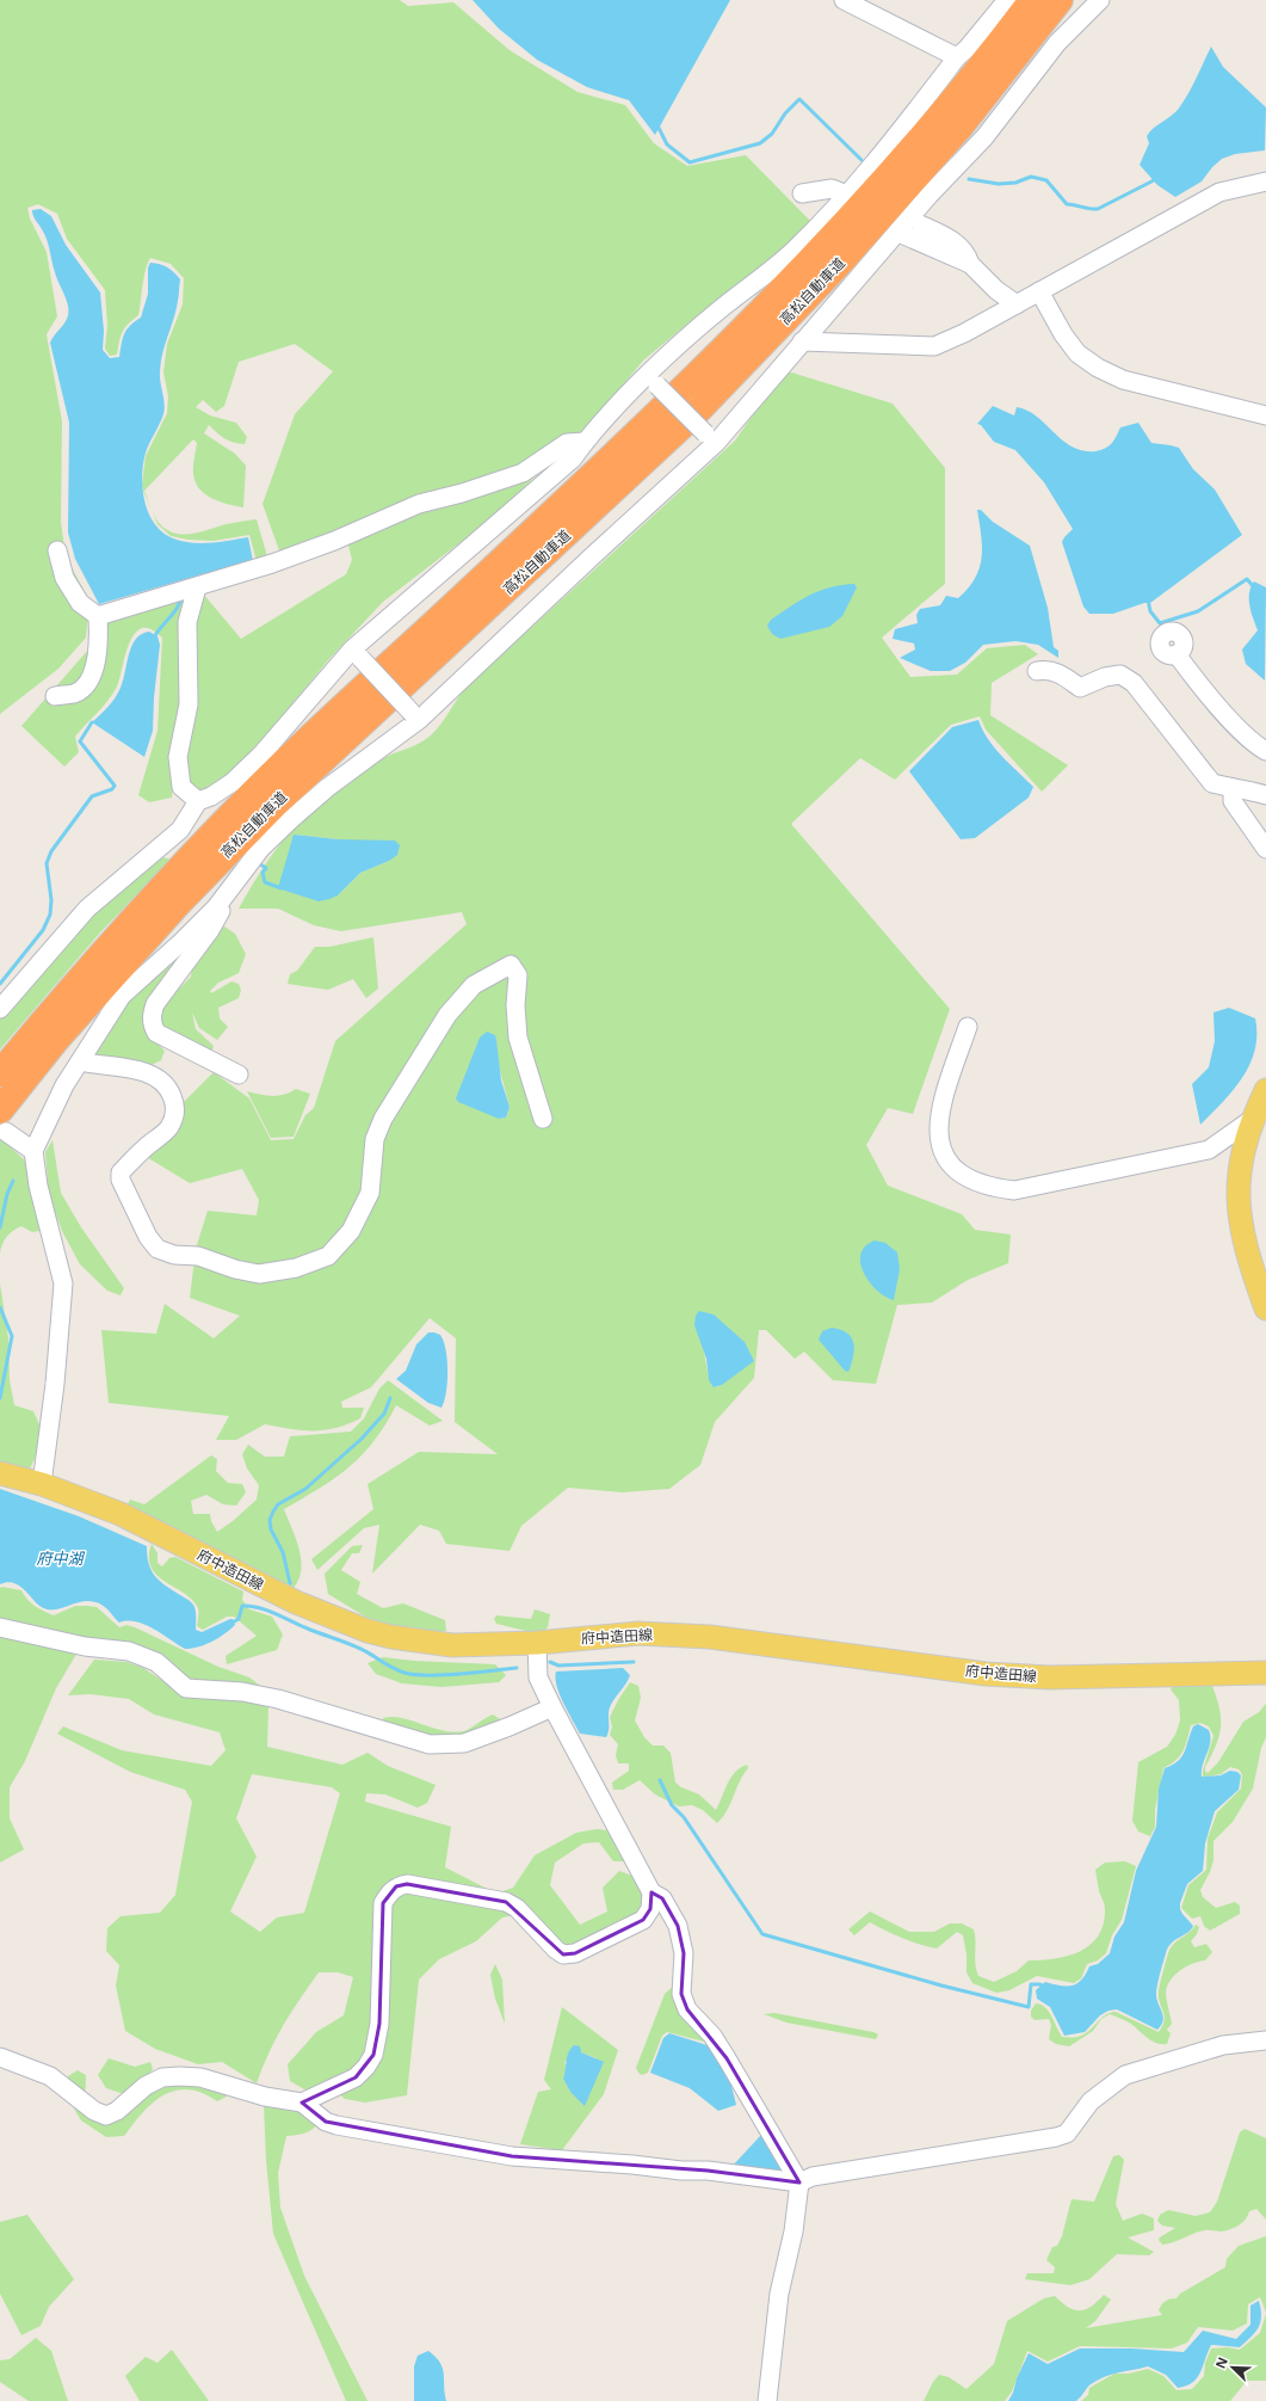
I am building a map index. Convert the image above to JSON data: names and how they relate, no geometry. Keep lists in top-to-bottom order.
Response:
{
  "streets": {
    "highway": ["高松自動車道"],
    "main road": ["府中造田線"]
  },
  "water": ["府中湖"],
  "north": "top left"
}
